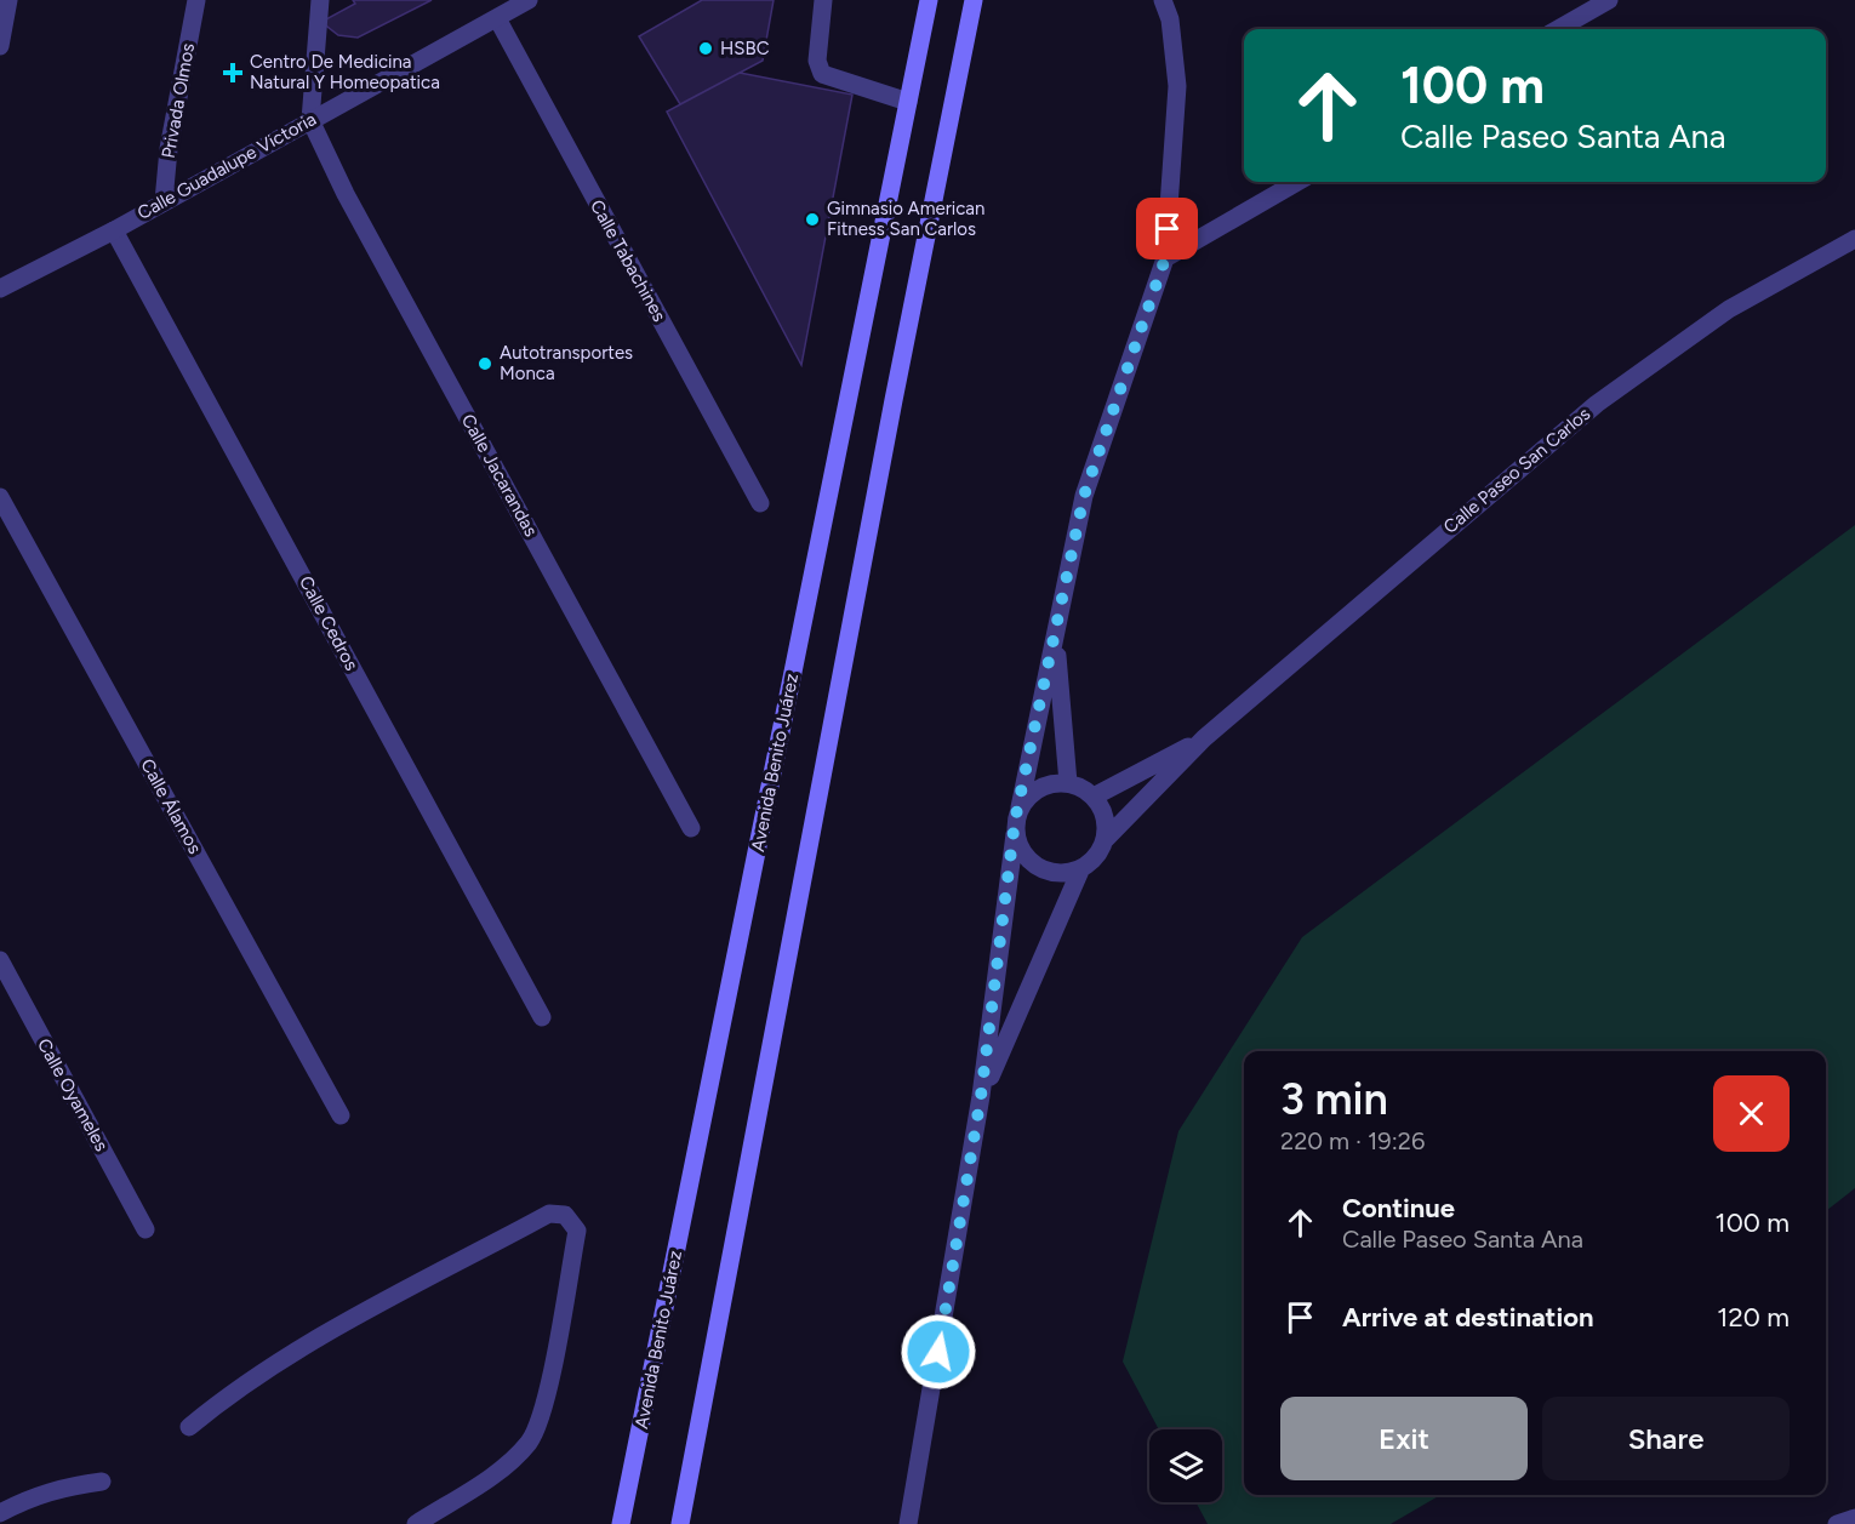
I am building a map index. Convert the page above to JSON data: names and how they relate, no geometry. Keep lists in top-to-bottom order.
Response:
{
  "streets": {
    "main road": ["Avenida Benito Juárez"],
    "street": [
      "Privada Olmos",
      "Calle Guadalupe Victoria",
      "Calle Tabachines",
      "Calle Paseo San Carlos",
      "Calle Jacarandas",
      "Calle Cedros",
      "Calle Álamos",
      "Calle Oyameles"
    ]
  },
  "crossings": [
    ["Privada Olmos", "Calle Guadalupe Victoria"],
    ["Calle Guadalupe Victoria", "Calle Tabachines"],
    ["Calle Guadalupe Victoria", "Calle Jacarandas"],
    ["Calle Guadalupe Victoria", "Calle Cedros"]
  ],
  "places": {
    "other": ["HSBC", "Gimnasio American Fitness San Carlos", "Autotransportes Monca"],
    "health": ["Centro De Medicina Natural Y Homeopatica"]
  },
  "page": {
    "turn": ["100 m", "Calle Paseo Santa Ana"],
    "heading": ["3 min", "220 m · 19:26"],
    "list": [
      {
        "name": "Continue",
        "note": "Calle Paseo Santa Ana",
        "value": "100 m"
      },
      {
        "name": "Arrive at destination",
        "value": "120 m"
      }
    ],
    "buttons": ["Exit", "Share"]
  }
}
